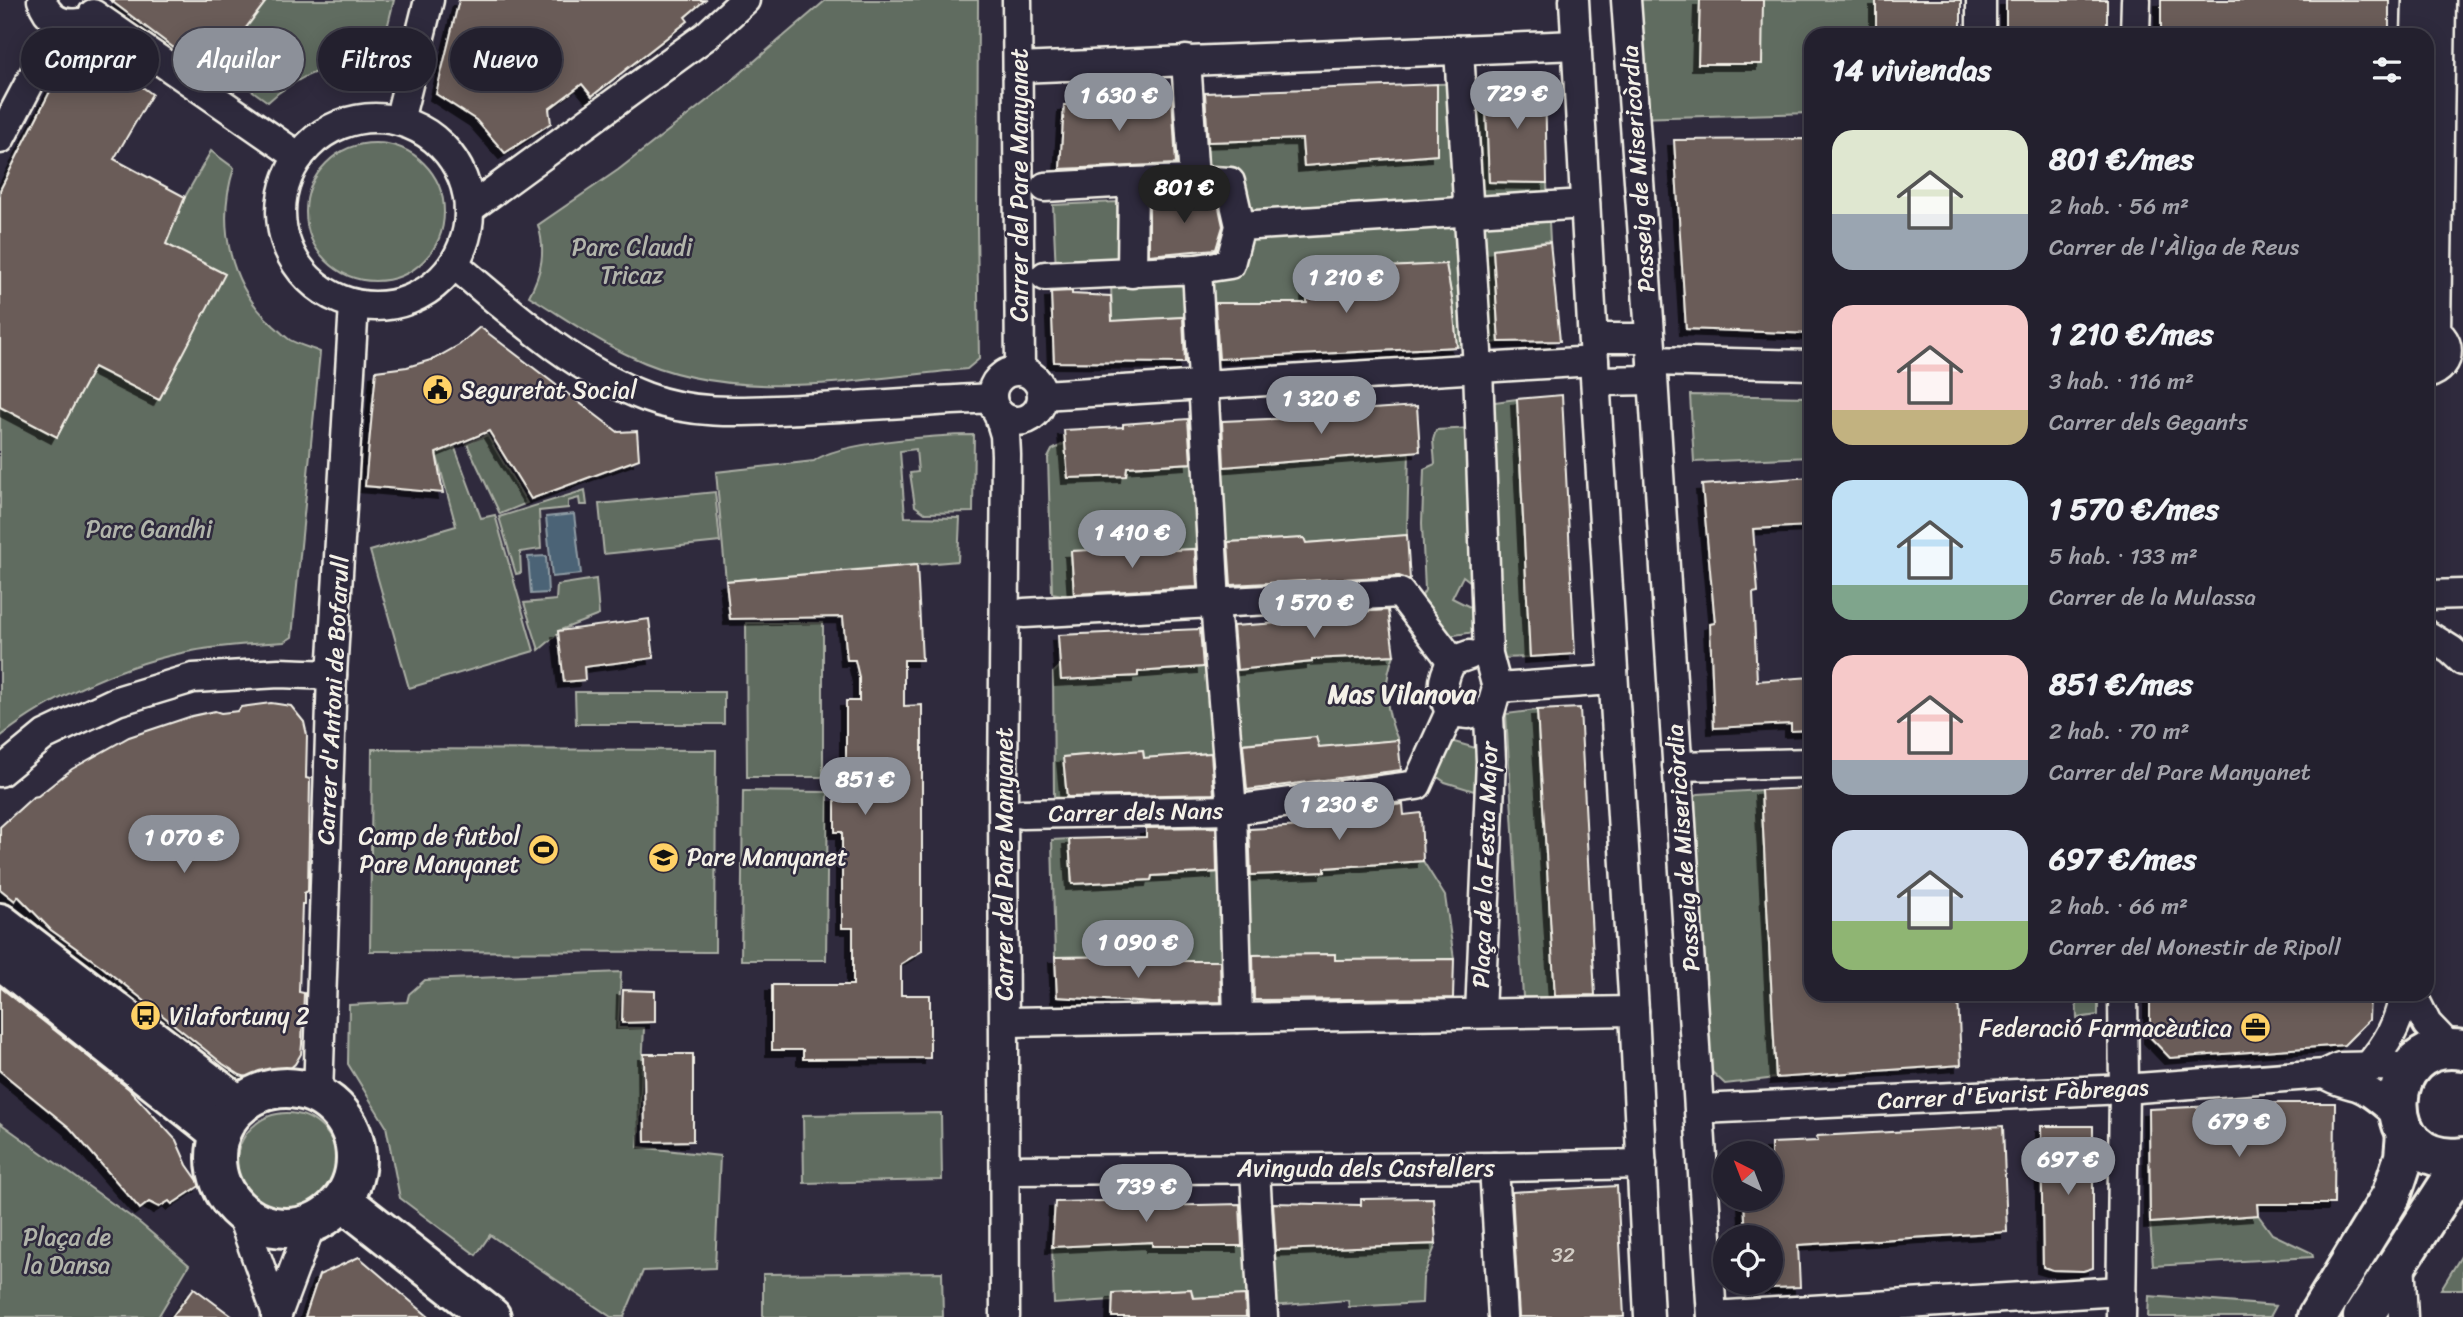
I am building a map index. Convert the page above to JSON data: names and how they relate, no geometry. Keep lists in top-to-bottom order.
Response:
{
  "streets": {
    "street": [
      "Passeig de Misericòrdia",
      "Carrer del Pare Manyanet",
      "Carrer d'Antoni de Bofarull",
      "Carrer dels Nans",
      "Plaça de la Festa Major",
      "Carrer d'Evarist Fàbregas",
      "Avinguda dels Castellers"
    ]
  },
  "crossings": [
    ["Passeig de Misericòrdia", "Carrer d'Evarist Fàbregas"],
    ["Carrer del Pare Manyanet", "Carrer dels Nans"],
    ["Carrer del Pare Manyanet", "Avinguda dels Castellers"],
    ["Carrer dels Nans", "Plaça de la Festa Major"]
  ],
  "districts": ["Mas Vilanova"],
  "parks": ["Parc Claudi Tricaz", "Parc Gandhi", "Plaça de la Dansa"],
  "places": {
    "public building": ["Seguretat Social"],
    "sports": ["Camp de futbol Pare Manyanet"],
    "school or university": ["Pare Manyanet"],
    "bus stop": ["Vilafortuny 2"],
    "office": ["Federació Farmacèutica"]
  },
  "house_numbers": ["32"],
  "north": "top left",
  "page": {
    "chip": [
      "Comprar",
      "Alquilar",
      "Filtros",
      "Nuevo"
    ],
    "heading": "14 viviendas",
    "price": [
      "729 €",
      "1 630 €",
      "801 €",
      "1 210 €",
      "1 320 €",
      "1 410 €",
      "1 570 €",
      "851 €",
      "1 230 €",
      "1 070 €",
      "1 090 €",
      "679 €",
      "697 €",
      "739 €"
    ],
    "list": [
      {
        "name": "801 €/mes",
        "note": "2 hab. · 56 m² · Carrer de l'Àliga de Reus"
      },
      {
        "name": "1 210 €/mes",
        "note": "3 hab. · 116 m² · Carrer dels Gegants"
      },
      {
        "name": "1 570 €/mes",
        "note": "5 hab. · 133 m² · Carrer de la Mulassa"
      },
      {
        "name": "851 €/mes",
        "note": "2 hab. · 70 m² · Carrer del Pare Manyanet"
      },
      {
        "name": "697 €/mes",
        "note": "2 hab. · 66 m² · Carrer del Monestir de Ripoll"
      }
    ]
  }
}
